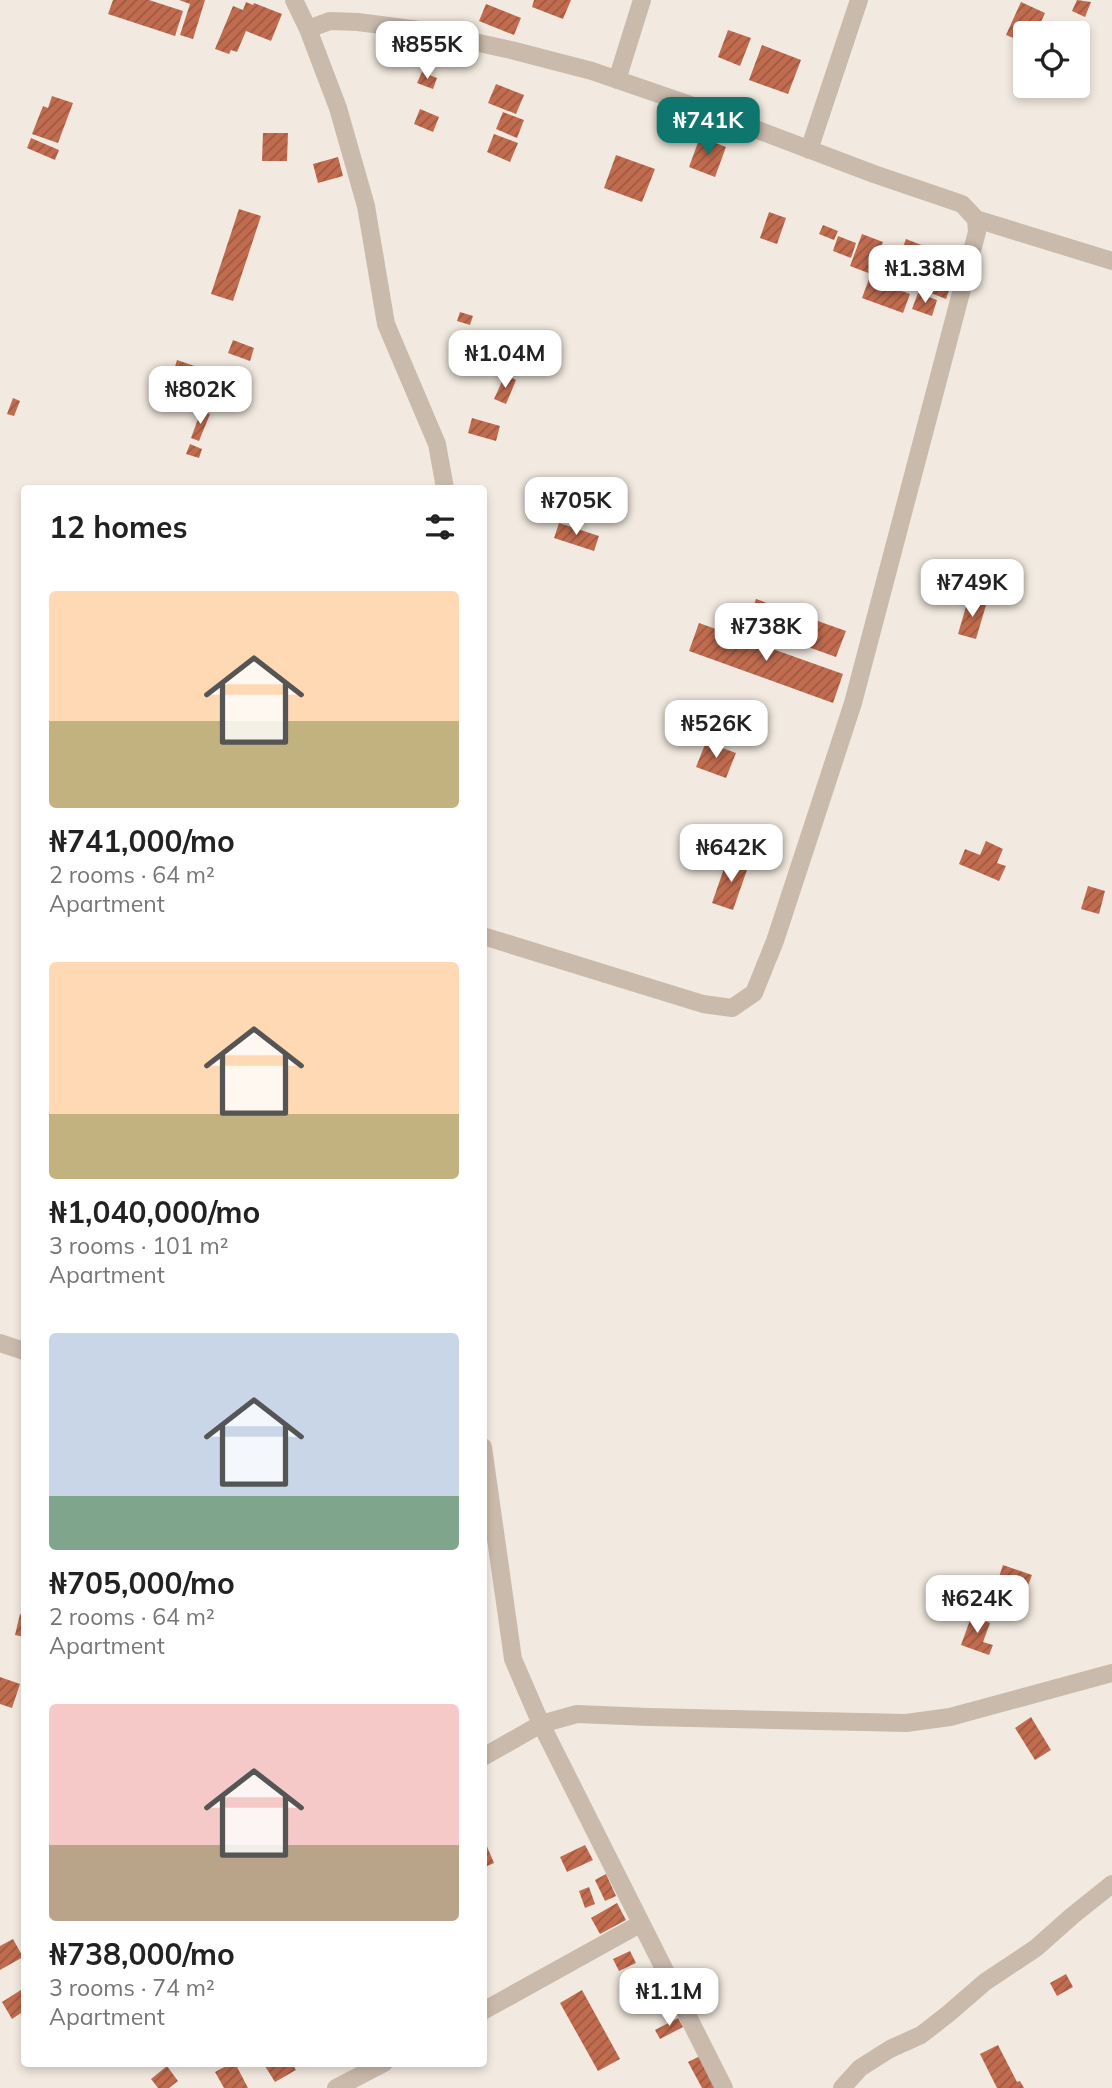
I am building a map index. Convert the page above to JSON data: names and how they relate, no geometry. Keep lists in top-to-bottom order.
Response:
{
  "page": {
    "price": [
      "₦855K",
      "₦741K",
      "₦1.38M",
      "₦1.04M",
      "₦802K",
      "₦705K",
      "₦749K",
      "₦738K",
      "₦526K",
      "₦642K",
      "₦624K",
      "₦1.1M"
    ],
    "heading": "12 homes",
    "list": [
      {
        "name": "₦741,000/mo",
        "note": "2 rooms · 64 m² · Apartment"
      },
      {
        "name": "₦1,040,000/mo",
        "note": "3 rooms · 101 m² · Apartment"
      },
      {
        "name": "₦705,000/mo",
        "note": "2 rooms · 64 m² · Apartment"
      },
      {
        "name": "₦738,000/mo",
        "note": "3 rooms · 74 m² · Apartment"
      }
    ]
  }
}
